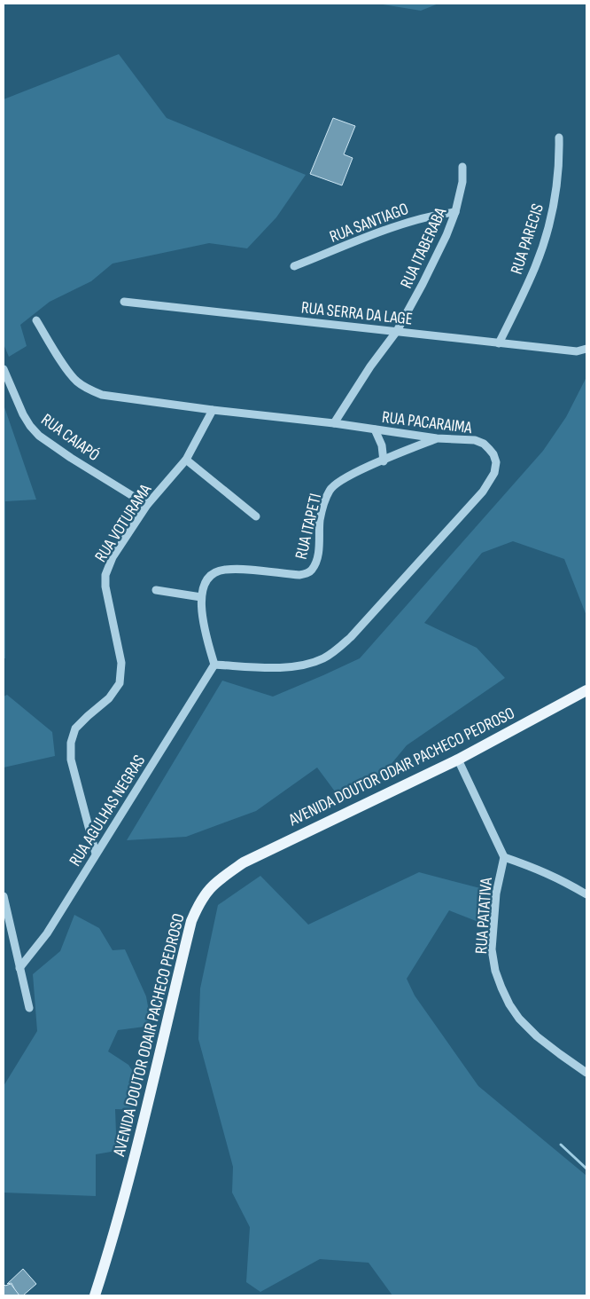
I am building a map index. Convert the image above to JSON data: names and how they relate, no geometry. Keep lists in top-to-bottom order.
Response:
{
  "streets": {
    "main road": ["AVENIDA DOUTOR ODAIR PACHECO PEDROSO"],
    "street": [
      "RUA SANTIAGO",
      "RUA PARECIS",
      "RUA ITABERABA",
      "RUA SERRA DA LAGE",
      "RUA PACARAIMA",
      "RUA CAIAPÓ",
      "RUA VOTURAMA",
      "RUA ITAPETI",
      "RUA AGULHAS NEGRAS",
      "RUA PATATIVA"
    ]
  },
  "crossings": [
    ["RUA SANTIAGO", "RUA ITABERABA"],
    ["RUA PARECIS", "RUA SERRA DA LAGE"],
    ["RUA ITABERABA", "RUA SERRA DA LAGE"],
    ["RUA ITABERABA", "RUA PACARAIMA"],
    ["RUA PACARAIMA", "RUA VOTURAMA"],
    ["RUA PACARAIMA", "RUA ITAPETI"],
    ["RUA PACARAIMA", "RUA AGULHAS NEGRAS"],
    ["RUA CAIAPÓ", "RUA VOTURAMA"],
    ["RUA VOTURAMA", "RUA AGULHAS NEGRAS"],
    ["RUA ITAPETI", "RUA AGULHAS NEGRAS"],
    ["AVENIDA DOUTOR ODAIR PACHECO PEDROSO", "RUA PATATIVA"]
  ]
}
